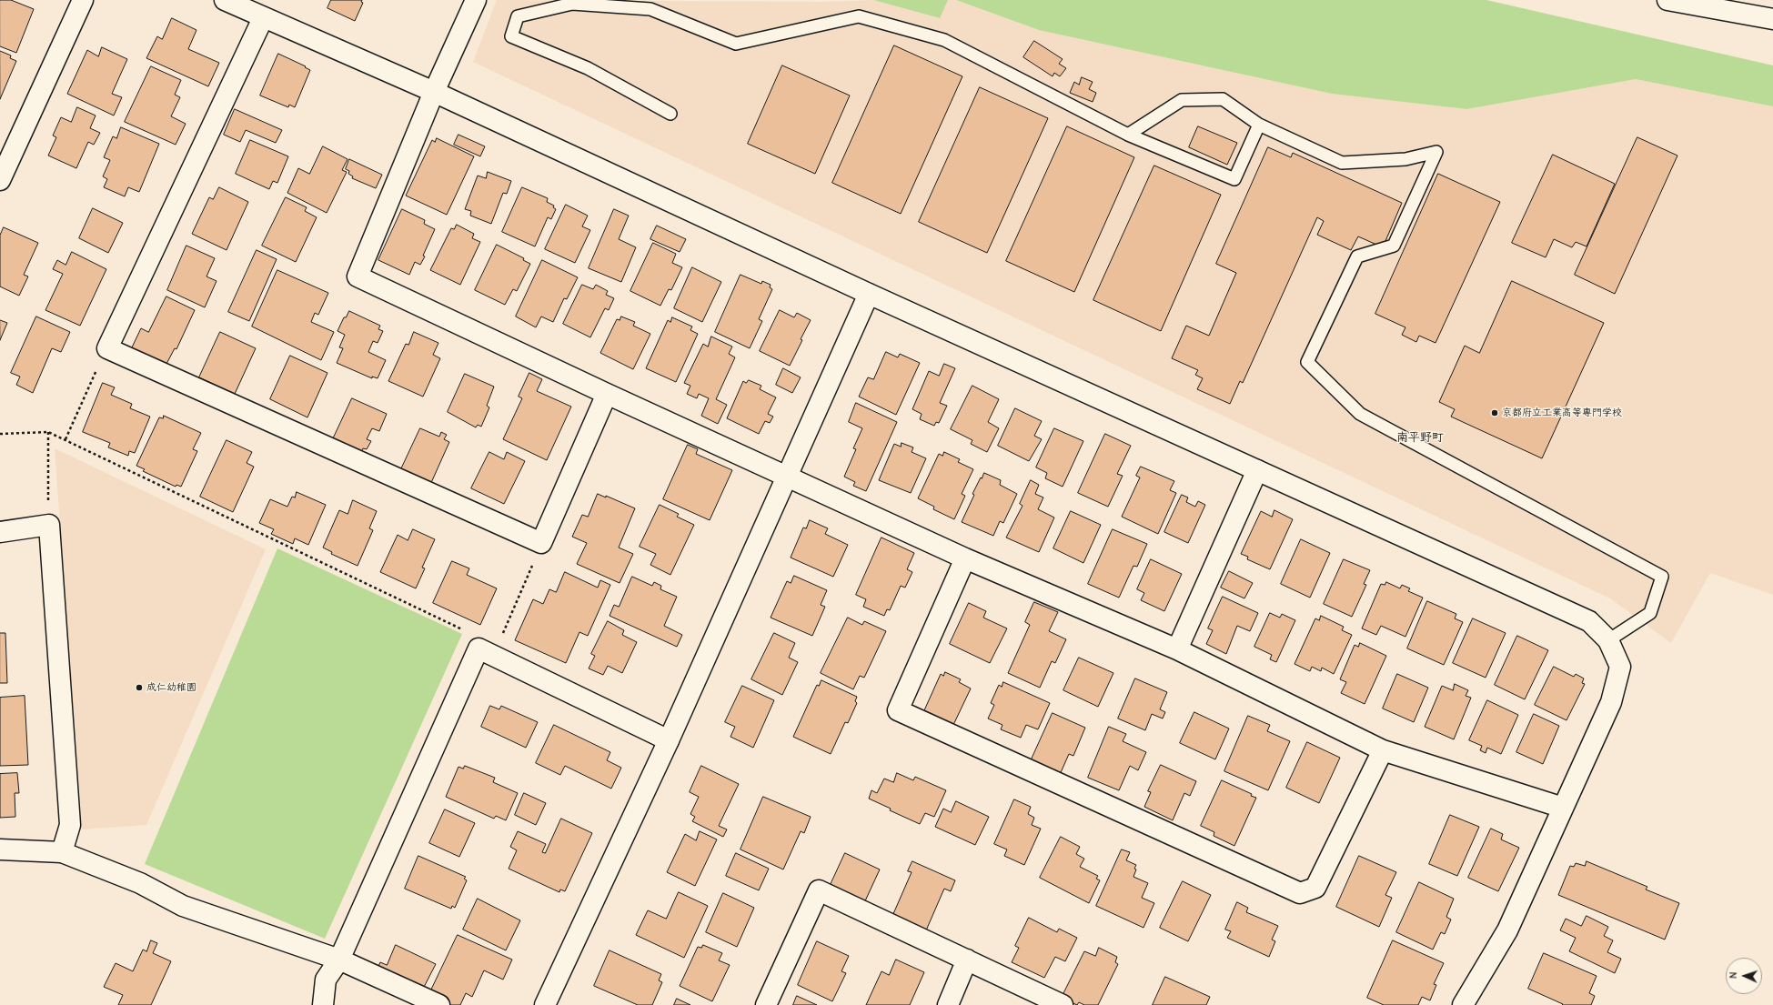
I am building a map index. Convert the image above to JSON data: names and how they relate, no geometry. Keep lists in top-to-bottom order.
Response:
{
  "districts": ["南平野町"],
  "places": ["京都府立工業高等専門学校", "成仁幼稚園"],
  "north": "left"
}
